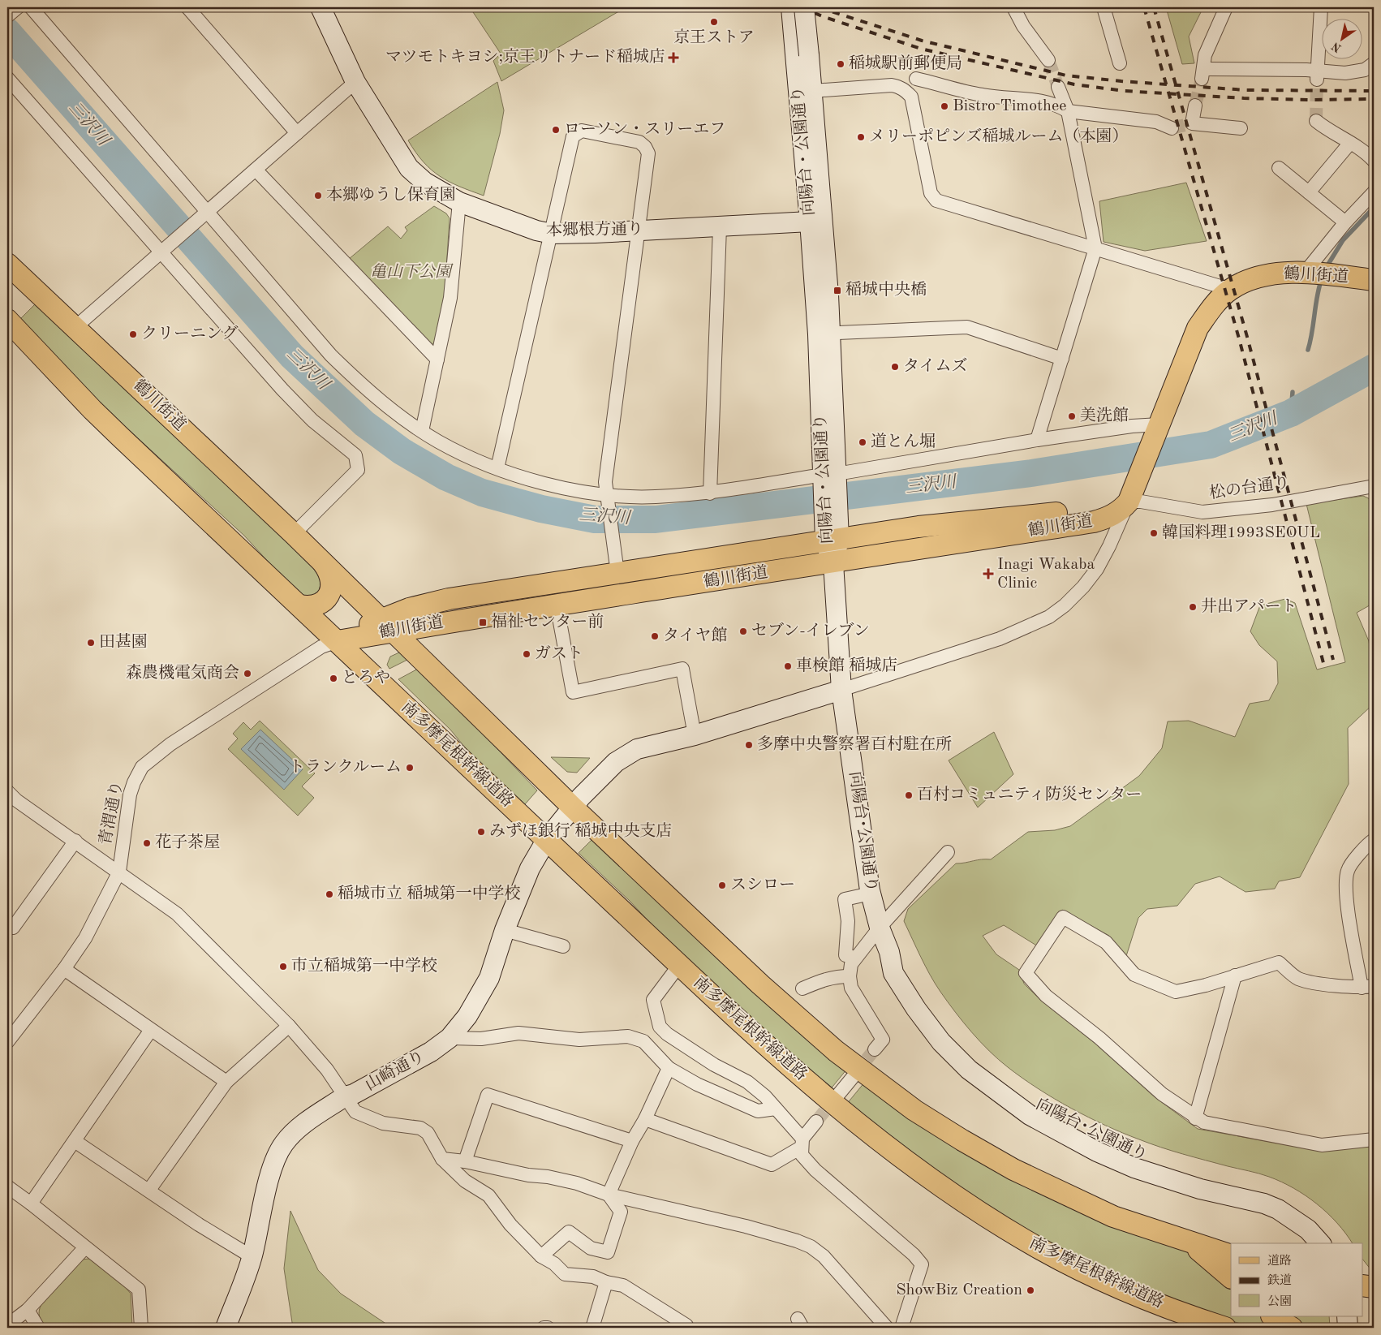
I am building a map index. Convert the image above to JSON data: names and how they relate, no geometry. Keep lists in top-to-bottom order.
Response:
{
  "streets": {
    "main road": ["鶴川街道", "南多摩尾根幹線道路"],
    "street": [
      "向陽台・公園通り",
      "本郷根方通り",
      "松の台通り",
      "青渭通り",
      "向陽台･公園通り",
      "山崎通り"
    ]
  },
  "crossings": [
    ["向陽台・公園通り", "本郷根方通り"],
    ["向陽台・公園通り", "鶴川街道"],
    ["向陽台・公園通り", "向陽台･公園通り"],
    ["鶴川街道", "松の台通り"],
    ["鶴川街道", "南多摩尾根幹線道路"],
    ["鶴川街道", "青渭通り"],
    ["鶴川街道", "向陽台･公園通り"],
    ["南多摩尾根幹線道路", "青渭通り"],
    ["南多摩尾根幹線道路", "山崎通り"],
    ["向陽台･公園通り", "山崎通り"]
  ],
  "water": ["三沢川"],
  "parks": ["亀山下公園"],
  "places": {
    "other": [
      "京王ストア",
      "稲城駅前郵便局",
      "Bistro Timothee",
      "ローソン・スリーエフ",
      "メリーポピンズ稲城ルーム（本園）",
      "本郷ゆうし保育園",
      "クリーニング",
      "タイムズ",
      "美洗館",
      "道とん堀",
      "韓国料理1993SEOUL",
      "井出アパート",
      "セブン-イレブン",
      "タイヤ館",
      "田甚園",
      "ガスト",
      "車検館 稲城店",
      "森農機電気商会",
      "とろや",
      "多摩中央警察署百村駐在所",
      "トランクルーム",
      "百村コミュニティ防災センター",
      "みずほ銀行 稲城中央支店",
      "花子茶屋",
      "スシロー",
      "稲城市立 稲城第一中学校",
      "市立稲城第一中学校",
      "ShowBiz Creation"
    ],
    "health": ["マツモトキヨシ;京王リトナード稲城店", "Inagi Wakaba Clinic"],
    "transit": ["稲城中央橋", "福祉センター前"]
  },
  "legend": ["道路", "鉄道", "公園"],
  "north": "bottom left"
}
